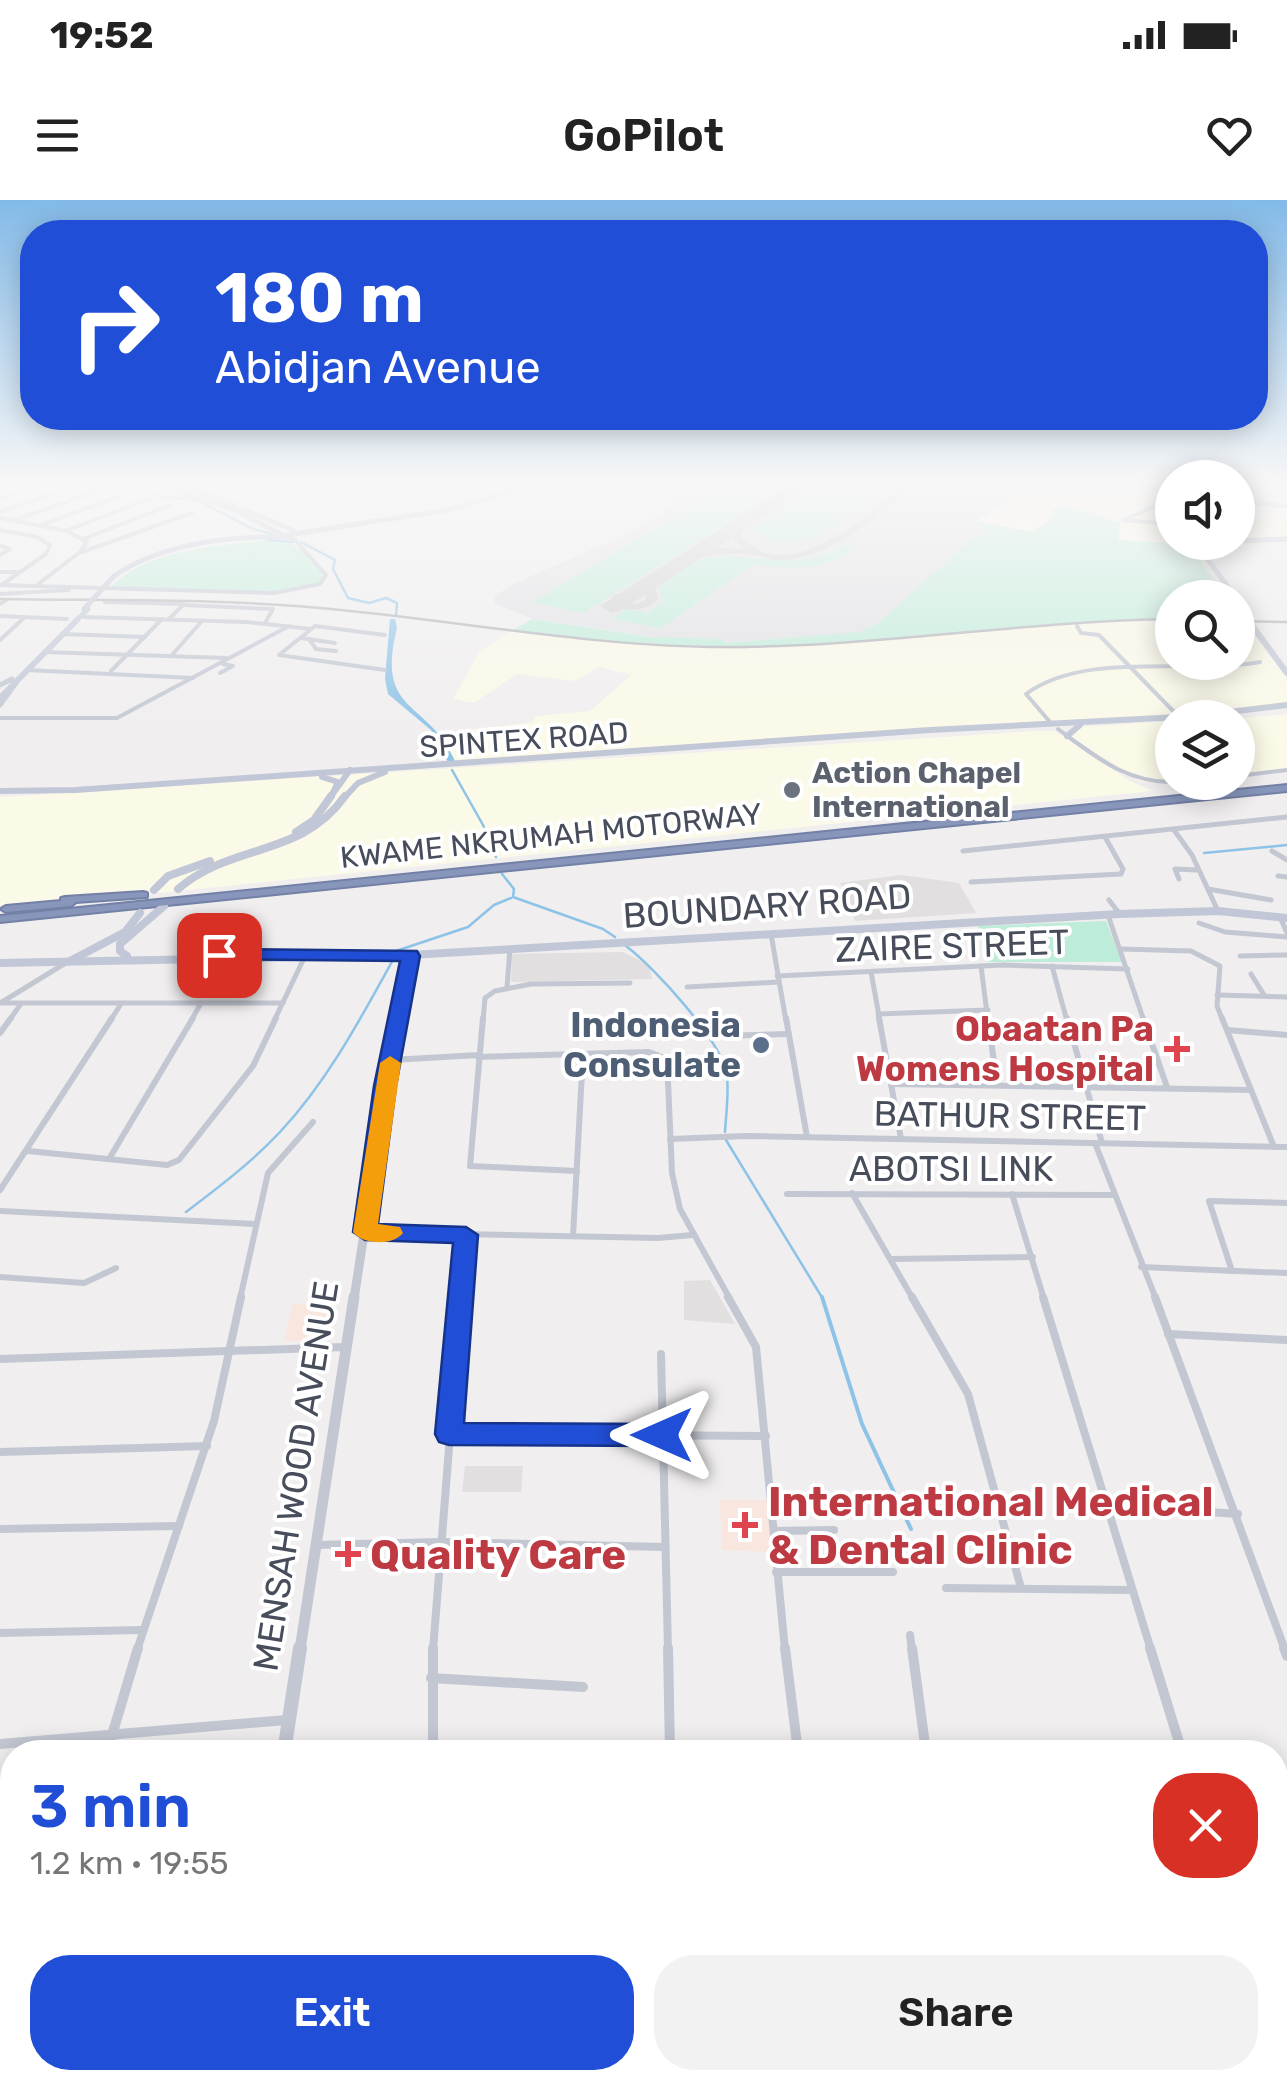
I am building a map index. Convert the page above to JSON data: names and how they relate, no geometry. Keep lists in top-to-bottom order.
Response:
{
  "streets": {
    "highway": ["KWAME NKRUMAH MOTORWAY"],
    "main road": ["SPINTEX ROAD", "BOUNDARY ROAD"],
    "street": [
      "ZAIRE STREET",
      "BATHUR STREET",
      "ABOTSI LINK",
      "MENSAH WOOD AVENUE"
    ]
  },
  "crossings": [
    ["BOUNDARY ROAD", "MENSAH WOOD AVENUE"]
  ],
  "places": {
    "other": ["Action Chapel International", "Indonesia Consulate"],
    "health": ["Obaatan Pa Womens Hospital", "International Medical & Dental Clinic", "Quality Care"]
  },
  "page": {
    "status": "19:52",
    "header": "GoPilot",
    "turn": ["180 m", "Abidjan Avenue"],
    "heading": ["3 min", "1.2 km · 19:55"],
    "buttons": ["Exit", "Share"]
  }
}
